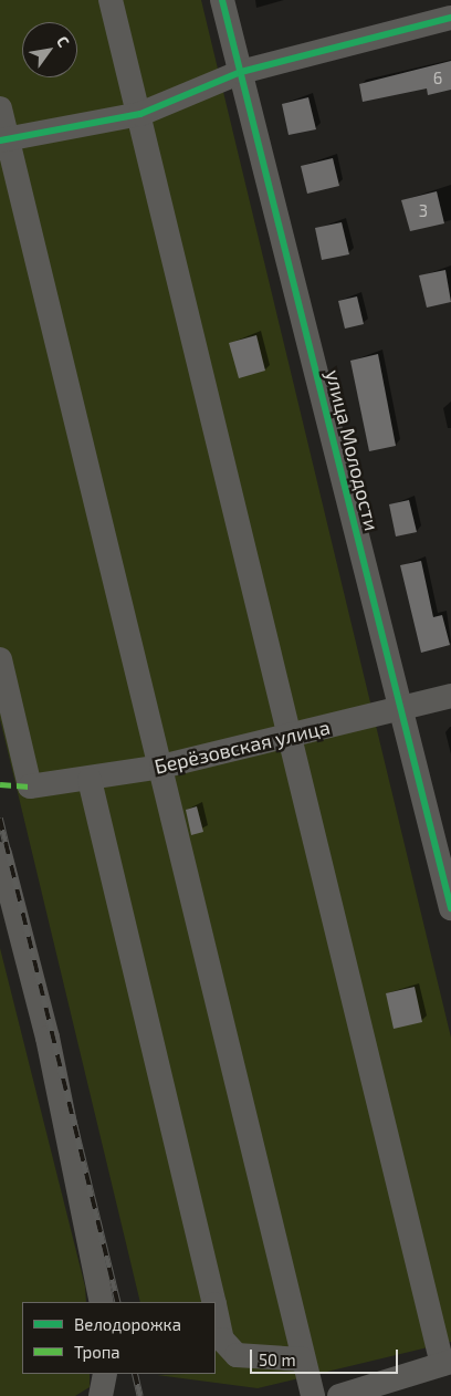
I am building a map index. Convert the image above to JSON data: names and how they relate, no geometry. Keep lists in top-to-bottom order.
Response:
{
  "streets": {
    "street": ["улица Молодости", "Берёзовская улица"]
  },
  "crossings": [
    ["улица Молодости", "Берёзовская улица"]
  ],
  "house_numbers": ["6", "3"],
  "legend": ["Велодорожка", "Тропа"],
  "scale_bar": "50 m",
  "north": "top right"
}
